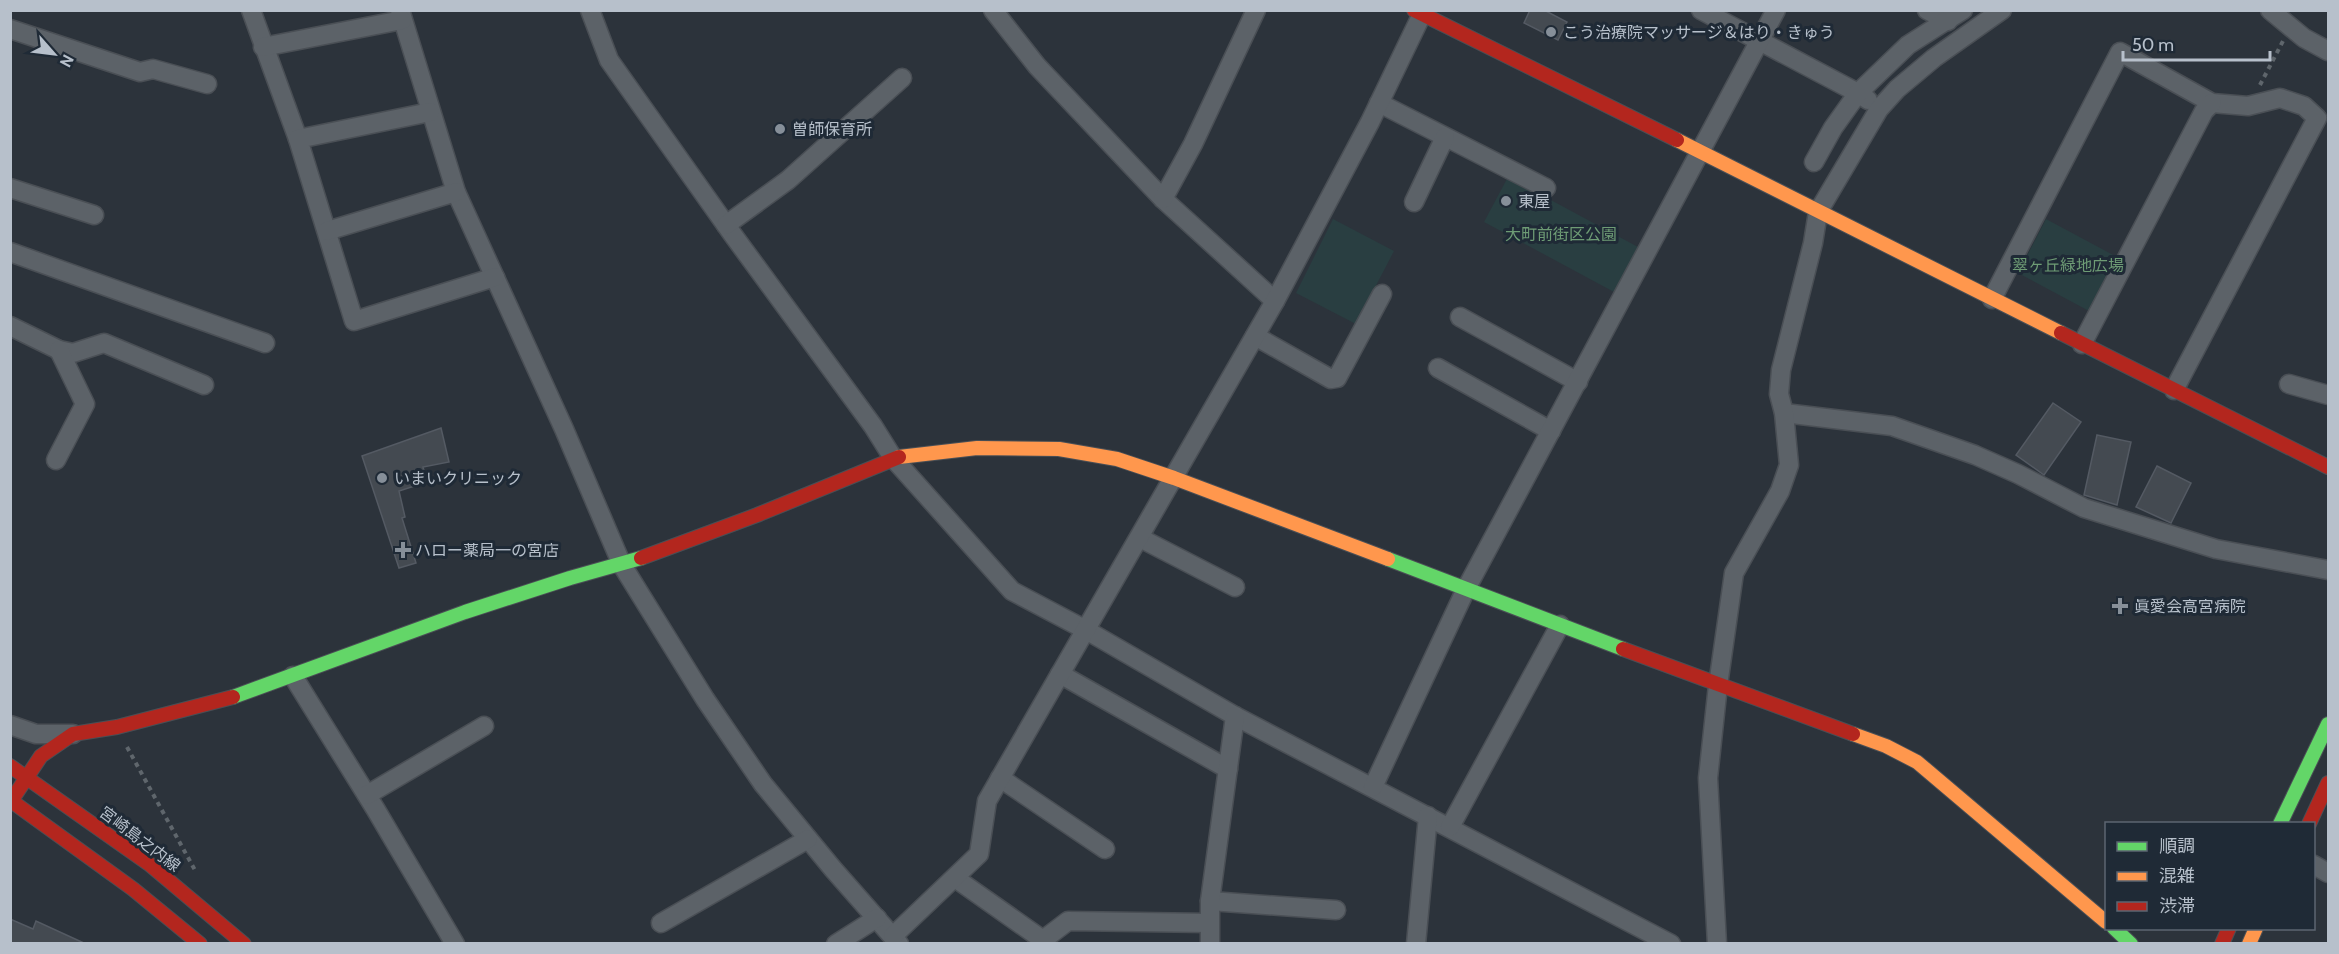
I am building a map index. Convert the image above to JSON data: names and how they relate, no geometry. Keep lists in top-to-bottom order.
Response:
{
  "streets": {
    "street": ["宮崎島之内線"]
  },
  "parks": ["大町前街区公園", "翠ヶ丘緑地広場"],
  "places": {
    "other": [
      "こう治療院マッサージ＆はり・きゅう",
      "曽師保育所",
      "東屋",
      "いまいクリニック"
    ],
    "health": ["ハロー薬局一の宮店", "眞愛会高宮病院"]
  },
  "legend": ["順調", "混雑", "渋滞"],
  "scale_bar": "50 m",
  "north": "bottom right"
}
